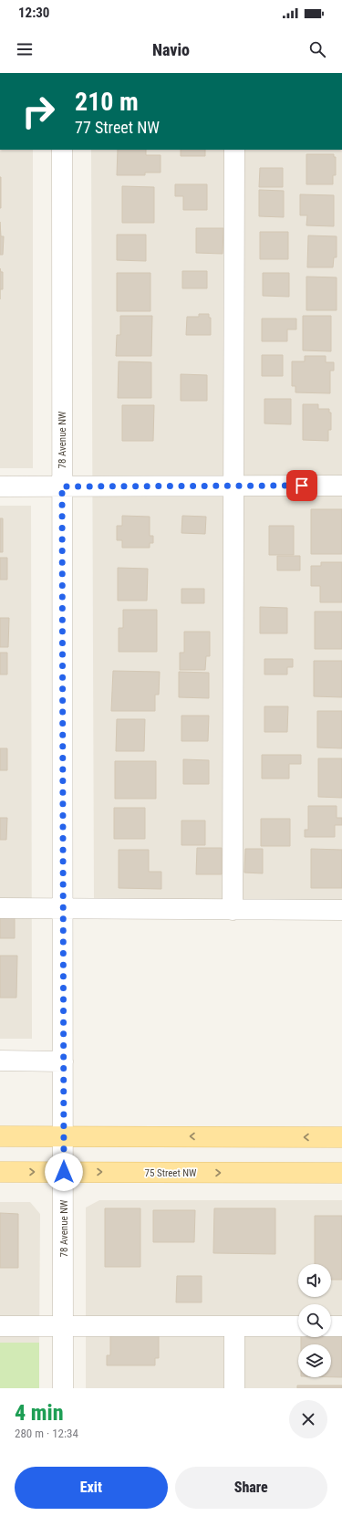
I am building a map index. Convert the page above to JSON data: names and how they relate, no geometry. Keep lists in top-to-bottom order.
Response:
{
  "streets": {
    "main road": ["75 Street NW"],
    "street": ["78 Avenue NW"]
  },
  "crossings": [
    ["78 Avenue NW", "75 Street NW"]
  ],
  "page": {
    "status": "12:30",
    "header": "Navio",
    "turn": ["210 m", "77 Street NW"],
    "heading": ["4 min", "280 m · 12:34"],
    "buttons": ["Exit", "Share"]
  }
}
